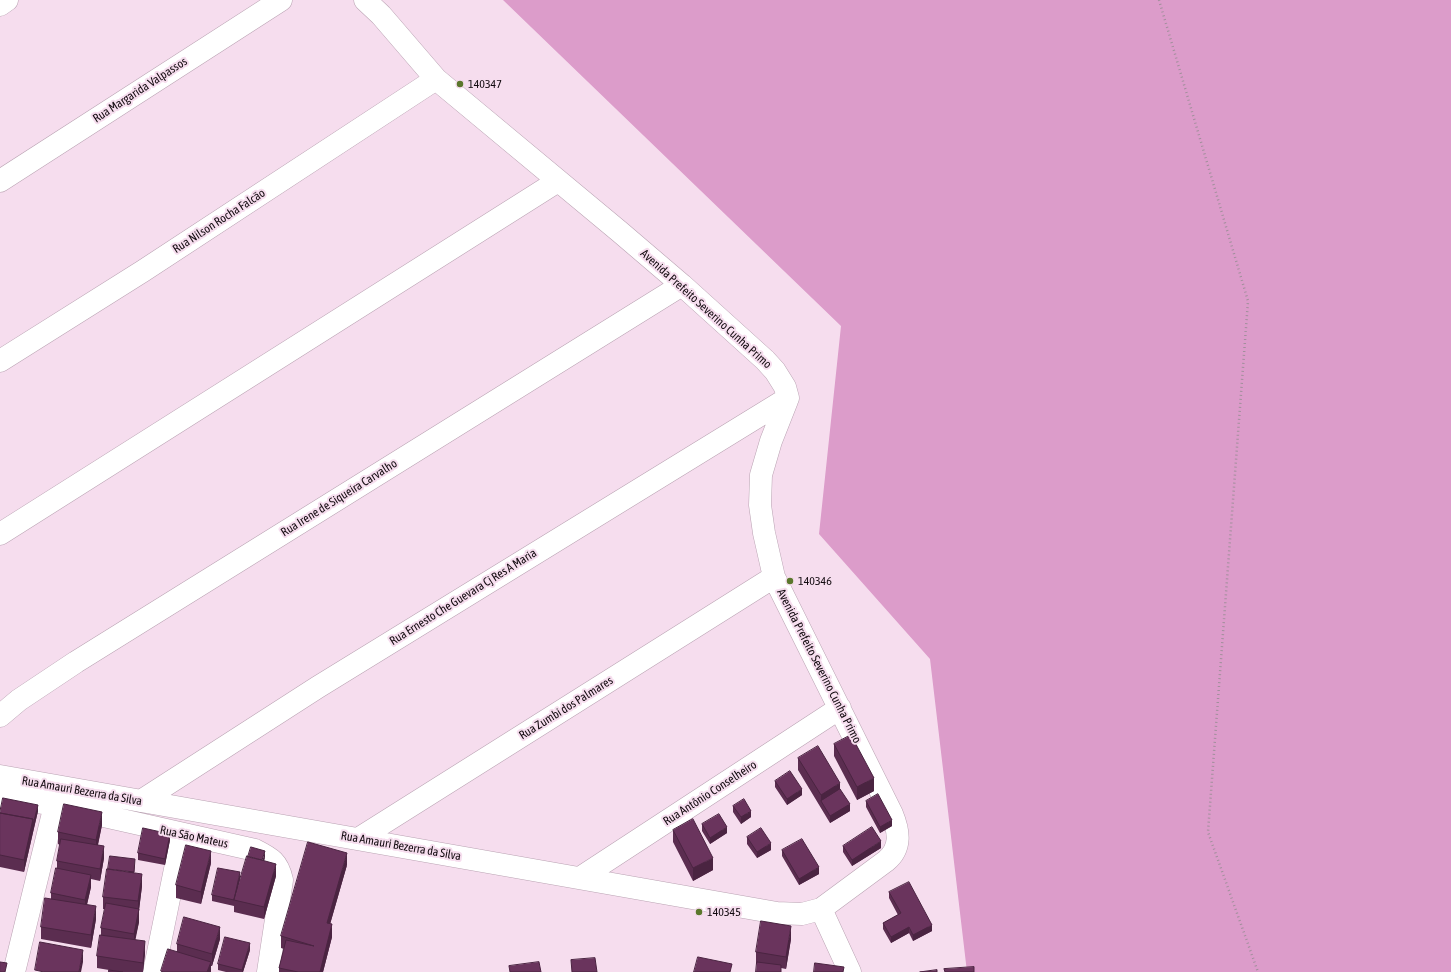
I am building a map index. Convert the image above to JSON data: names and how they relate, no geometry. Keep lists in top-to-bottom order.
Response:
{
  "streets": {
    "street": [
      "Rua Margarida Valpassos",
      "Rua Nilson Rocha Falcão",
      "Avenida Prefeito Severino Cunha Primo",
      "Rua Irene de Siqueira Carvalho",
      "Rua Ernesto Che Guevara Cj Res A Maria",
      "Rua Zumbi dos Palmares",
      "Rua Amauri Bezerra da Silva",
      "Rua Antônio Conselheiro",
      "Rua São Mateus"
    ]
  },
  "crossings": [
    ["Rua Nilson Rocha Falcão", "Avenida Prefeito Severino Cunha Primo"],
    ["Avenida Prefeito Severino Cunha Primo", "Rua Irene de Siqueira Carvalho"],
    ["Avenida Prefeito Severino Cunha Primo", "Rua Ernesto Che Guevara Cj Res A Maria"],
    ["Avenida Prefeito Severino Cunha Primo", "Rua Zumbi dos Palmares"],
    ["Avenida Prefeito Severino Cunha Primo", "Rua Amauri Bezerra da Silva"],
    ["Avenida Prefeito Severino Cunha Primo", "Rua Antônio Conselheiro"],
    ["Rua Ernesto Che Guevara Cj Res A Maria", "Rua Amauri Bezerra da Silva"],
    ["Rua Zumbi dos Palmares", "Rua Amauri Bezerra da Silva"],
    ["Rua Amauri Bezerra da Silva", "Rua Antônio Conselheiro"]
  ],
  "places": ["140347", "140346", "140345"]
}
